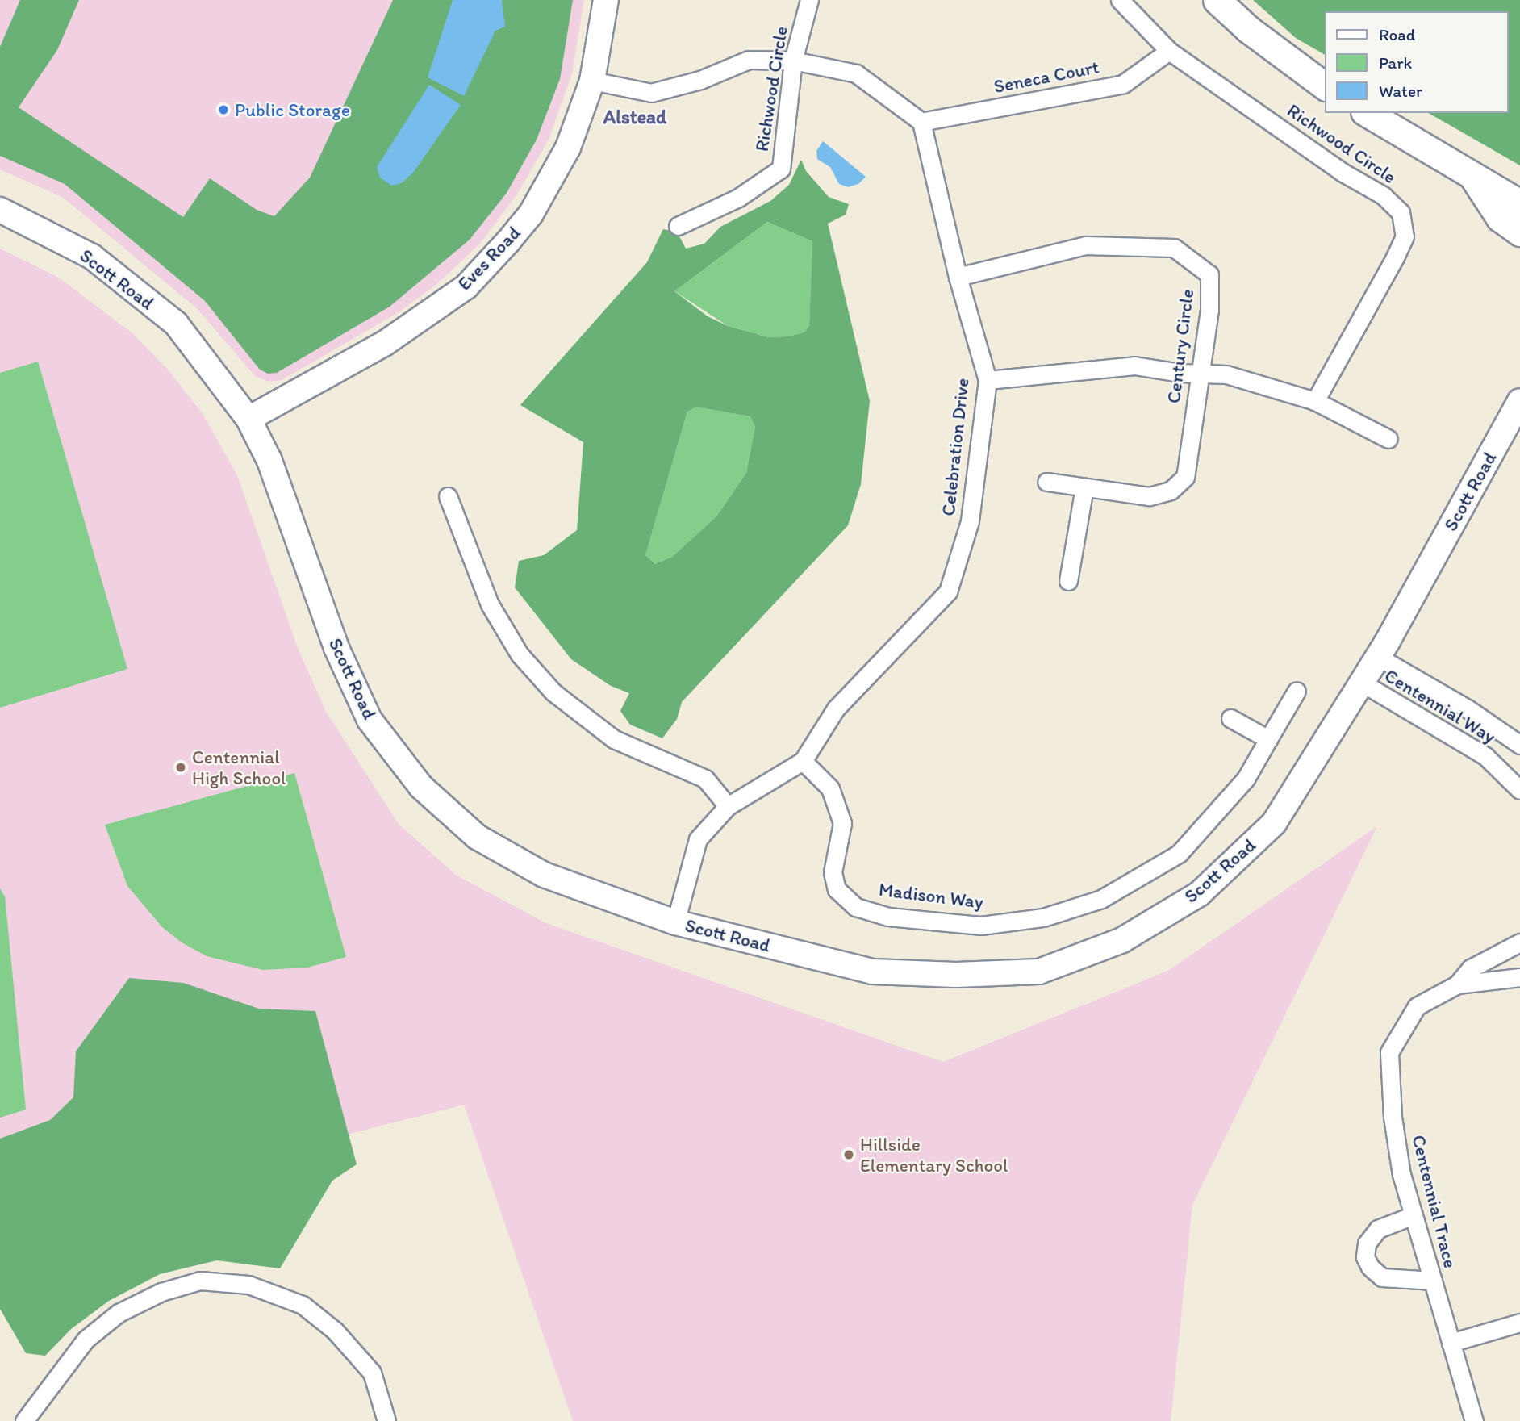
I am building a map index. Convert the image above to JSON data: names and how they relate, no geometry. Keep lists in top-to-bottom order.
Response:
{
  "streets": {
    "street": [
      "Seneca Court",
      "Richwood Circle",
      "Eves Road",
      "Scott Road",
      "Century Circle",
      "Celebration Drive",
      "Centennial Way",
      "Madison Way",
      "Centennial Trace"
    ]
  },
  "crossings": [
    ["Seneca Court", "Richwood Circle"],
    ["Seneca Court", "Celebration Drive"],
    ["Eves Road", "Scott Road"],
    ["Scott Road", "Celebration Drive"],
    ["Scott Road", "Centennial Way"],
    ["Century Circle", "Celebration Drive"],
    ["Celebration Drive", "Madison Way"]
  ],
  "districts": ["Alstead"],
  "places": ["Public Storage", "Centennial High School", "Hillside Elementary School"],
  "legend": ["Road", "Park", "Water"]
}
